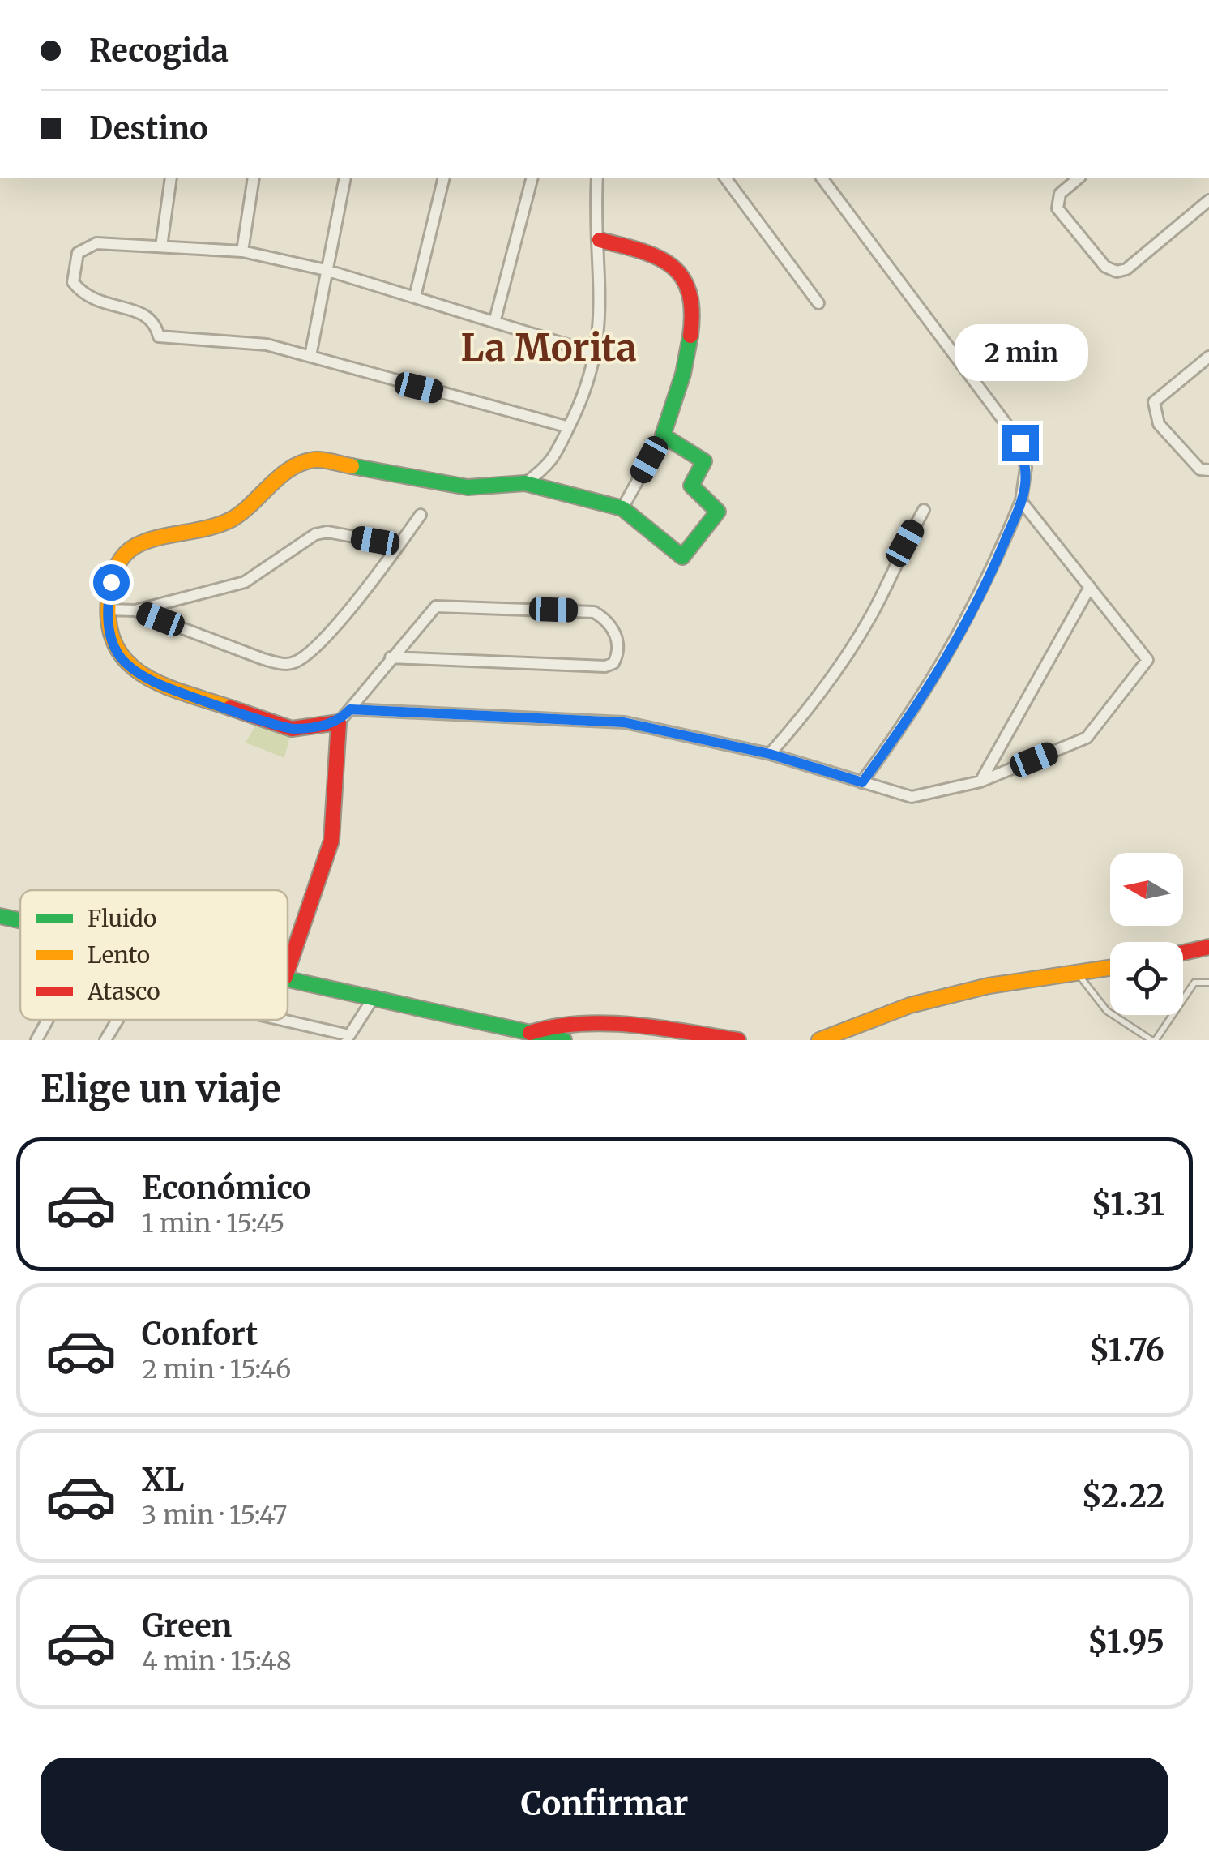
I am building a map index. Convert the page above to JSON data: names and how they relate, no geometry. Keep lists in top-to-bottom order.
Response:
{
  "districts": ["La Morita"],
  "legend": ["Fluido", "Lento", "Atasco"],
  "north": "left",
  "page": {
    "banner": ["Recogida", "Destino"],
    "bubble": "2 min",
    "heading": "Elige un viaje",
    "list": [
      {
        "name": "Económico",
        "note": "1 min · 15:45",
        "value": "$1.31"
      },
      {
        "name": "Confort",
        "note": "2 min · 15:46",
        "value": "$1.76"
      },
      {
        "name": "XL",
        "note": "3 min · 15:47",
        "value": "$2.22"
      },
      {
        "name": "Green",
        "note": "4 min · 15:48",
        "value": "$1.95"
      }
    ],
    "buttons": "Confirmar"
  }
}
